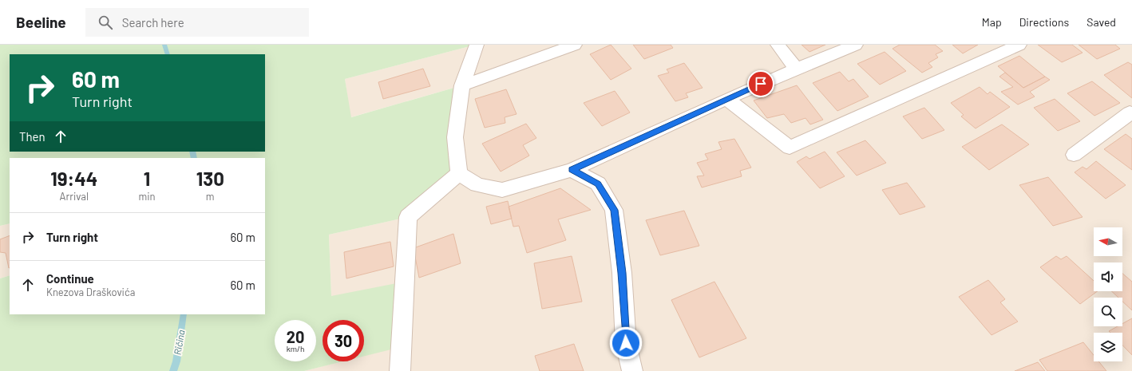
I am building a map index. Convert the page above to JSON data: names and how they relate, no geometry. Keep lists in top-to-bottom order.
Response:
{
  "water": ["Ričina"],
  "north": "left",
  "page": {
    "header": "Beeline",
    "search": "Search here",
    "nav": ["Map", "Directions", "Saved"],
    "turn": ["60 m", "Turn right"],
    "then": "Then",
    "eta": [
      "19:44",
      "Arrival",
      "1",
      "min",
      "130",
      "m"
    ],
    "list": [
      {
        "name": "Turn right",
        "value": "60 m"
      },
      {
        "name": "Continue",
        "note": "Knezova Draškovića",
        "value": "60 m"
      }
    ],
    "speed": "20 km/h",
    "limit": "30"
  }
}
